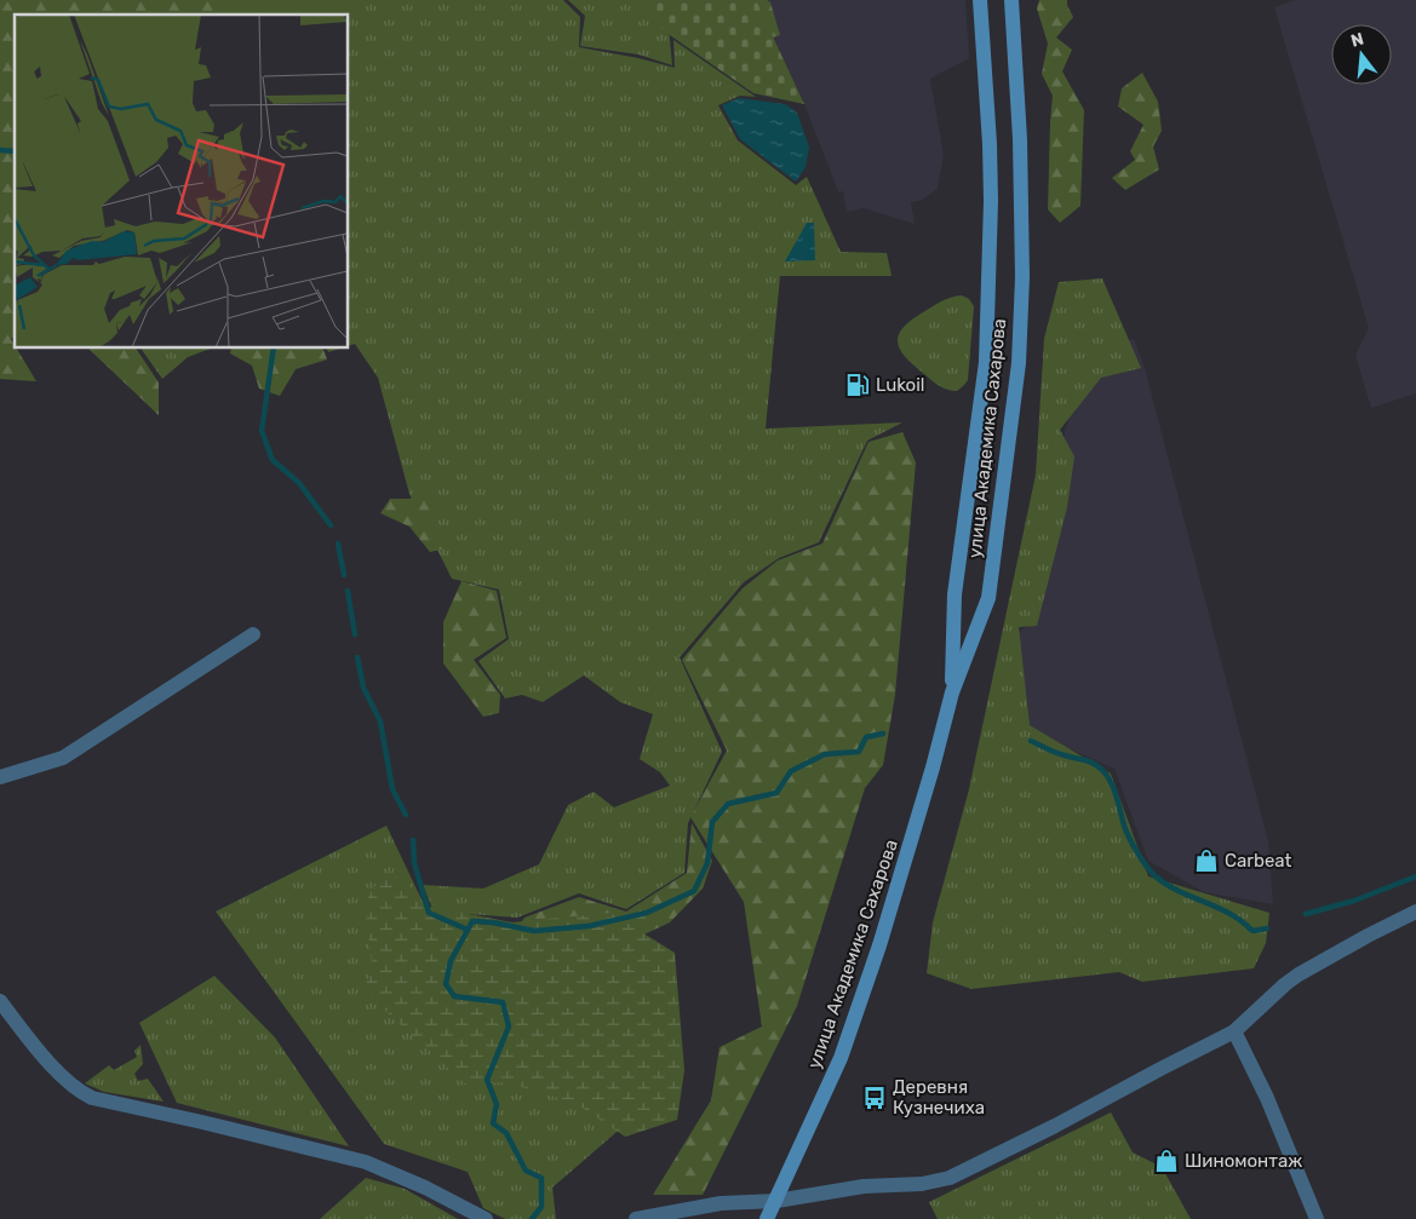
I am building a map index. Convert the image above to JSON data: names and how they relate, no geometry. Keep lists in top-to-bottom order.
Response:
{
  "streets": {
    "main road": ["улица Академика Сахарова"]
  },
  "places": {
    "fuel station": ["Lukoil"],
    "shop": ["Carbeat", "Шиномонтаж"],
    "bus stop": ["Деревня Кузнечиха"]
  },
  "north": "top"
}
